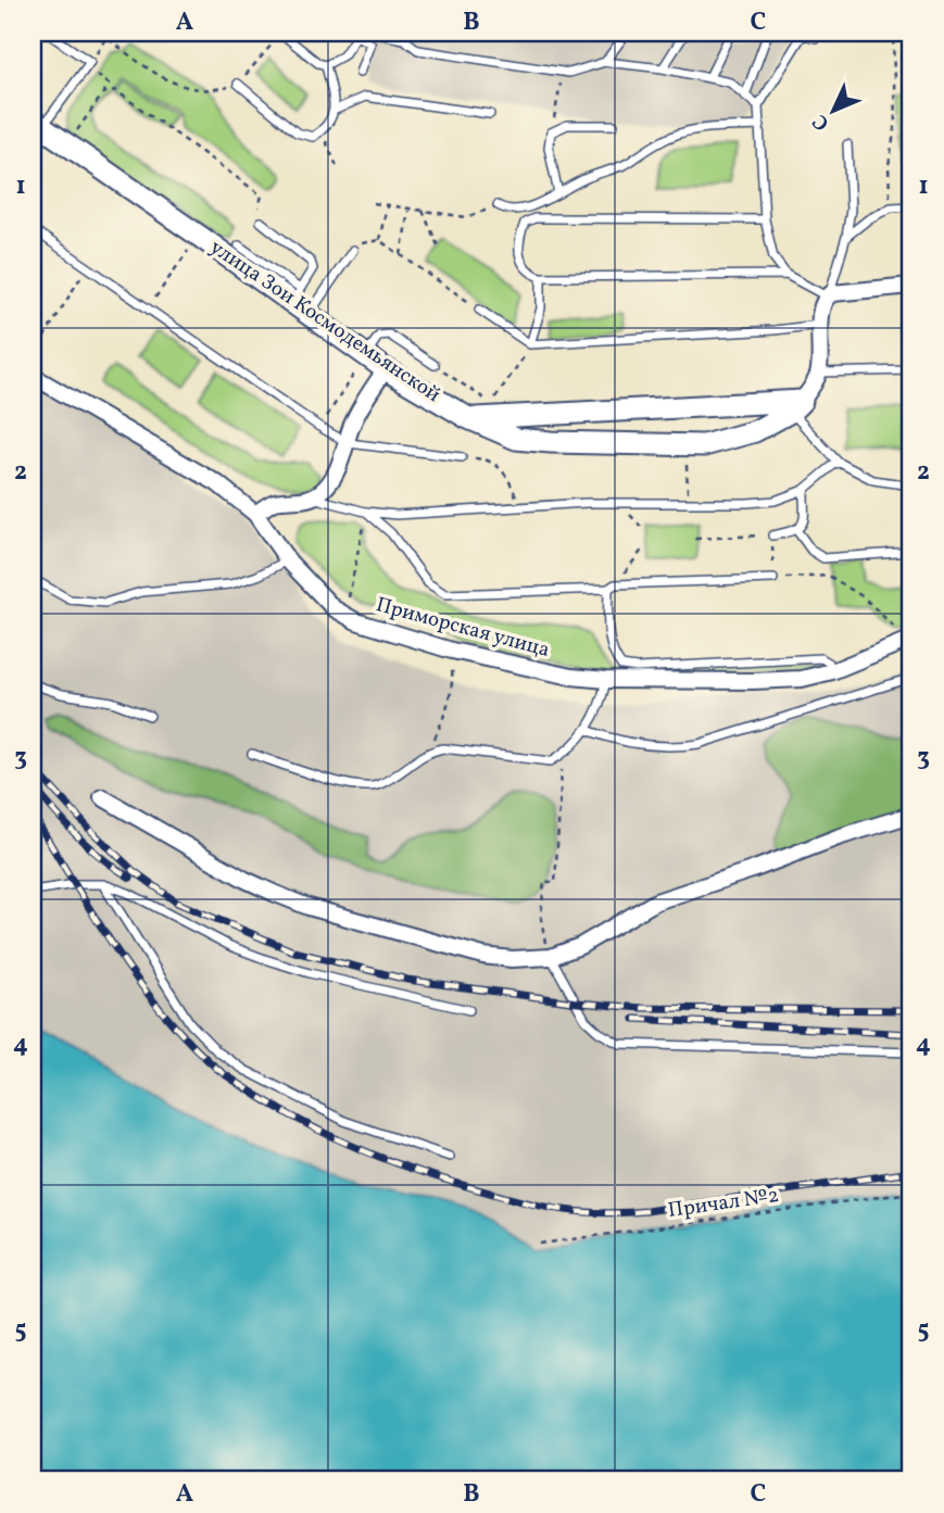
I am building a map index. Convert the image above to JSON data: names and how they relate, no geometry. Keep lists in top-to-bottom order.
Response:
{
  "streets": {
    "main road": ["улица Зои Космодемьянской"],
    "street": ["Приморская улица"],
    "path": ["Причал №2"]
  },
  "north": "bottom left",
  "grid": {
    "columns": ["A", "B", "C"],
    "rows": [
      "1",
      "2",
      "3",
      "4",
      "5"
    ]
  }
}
